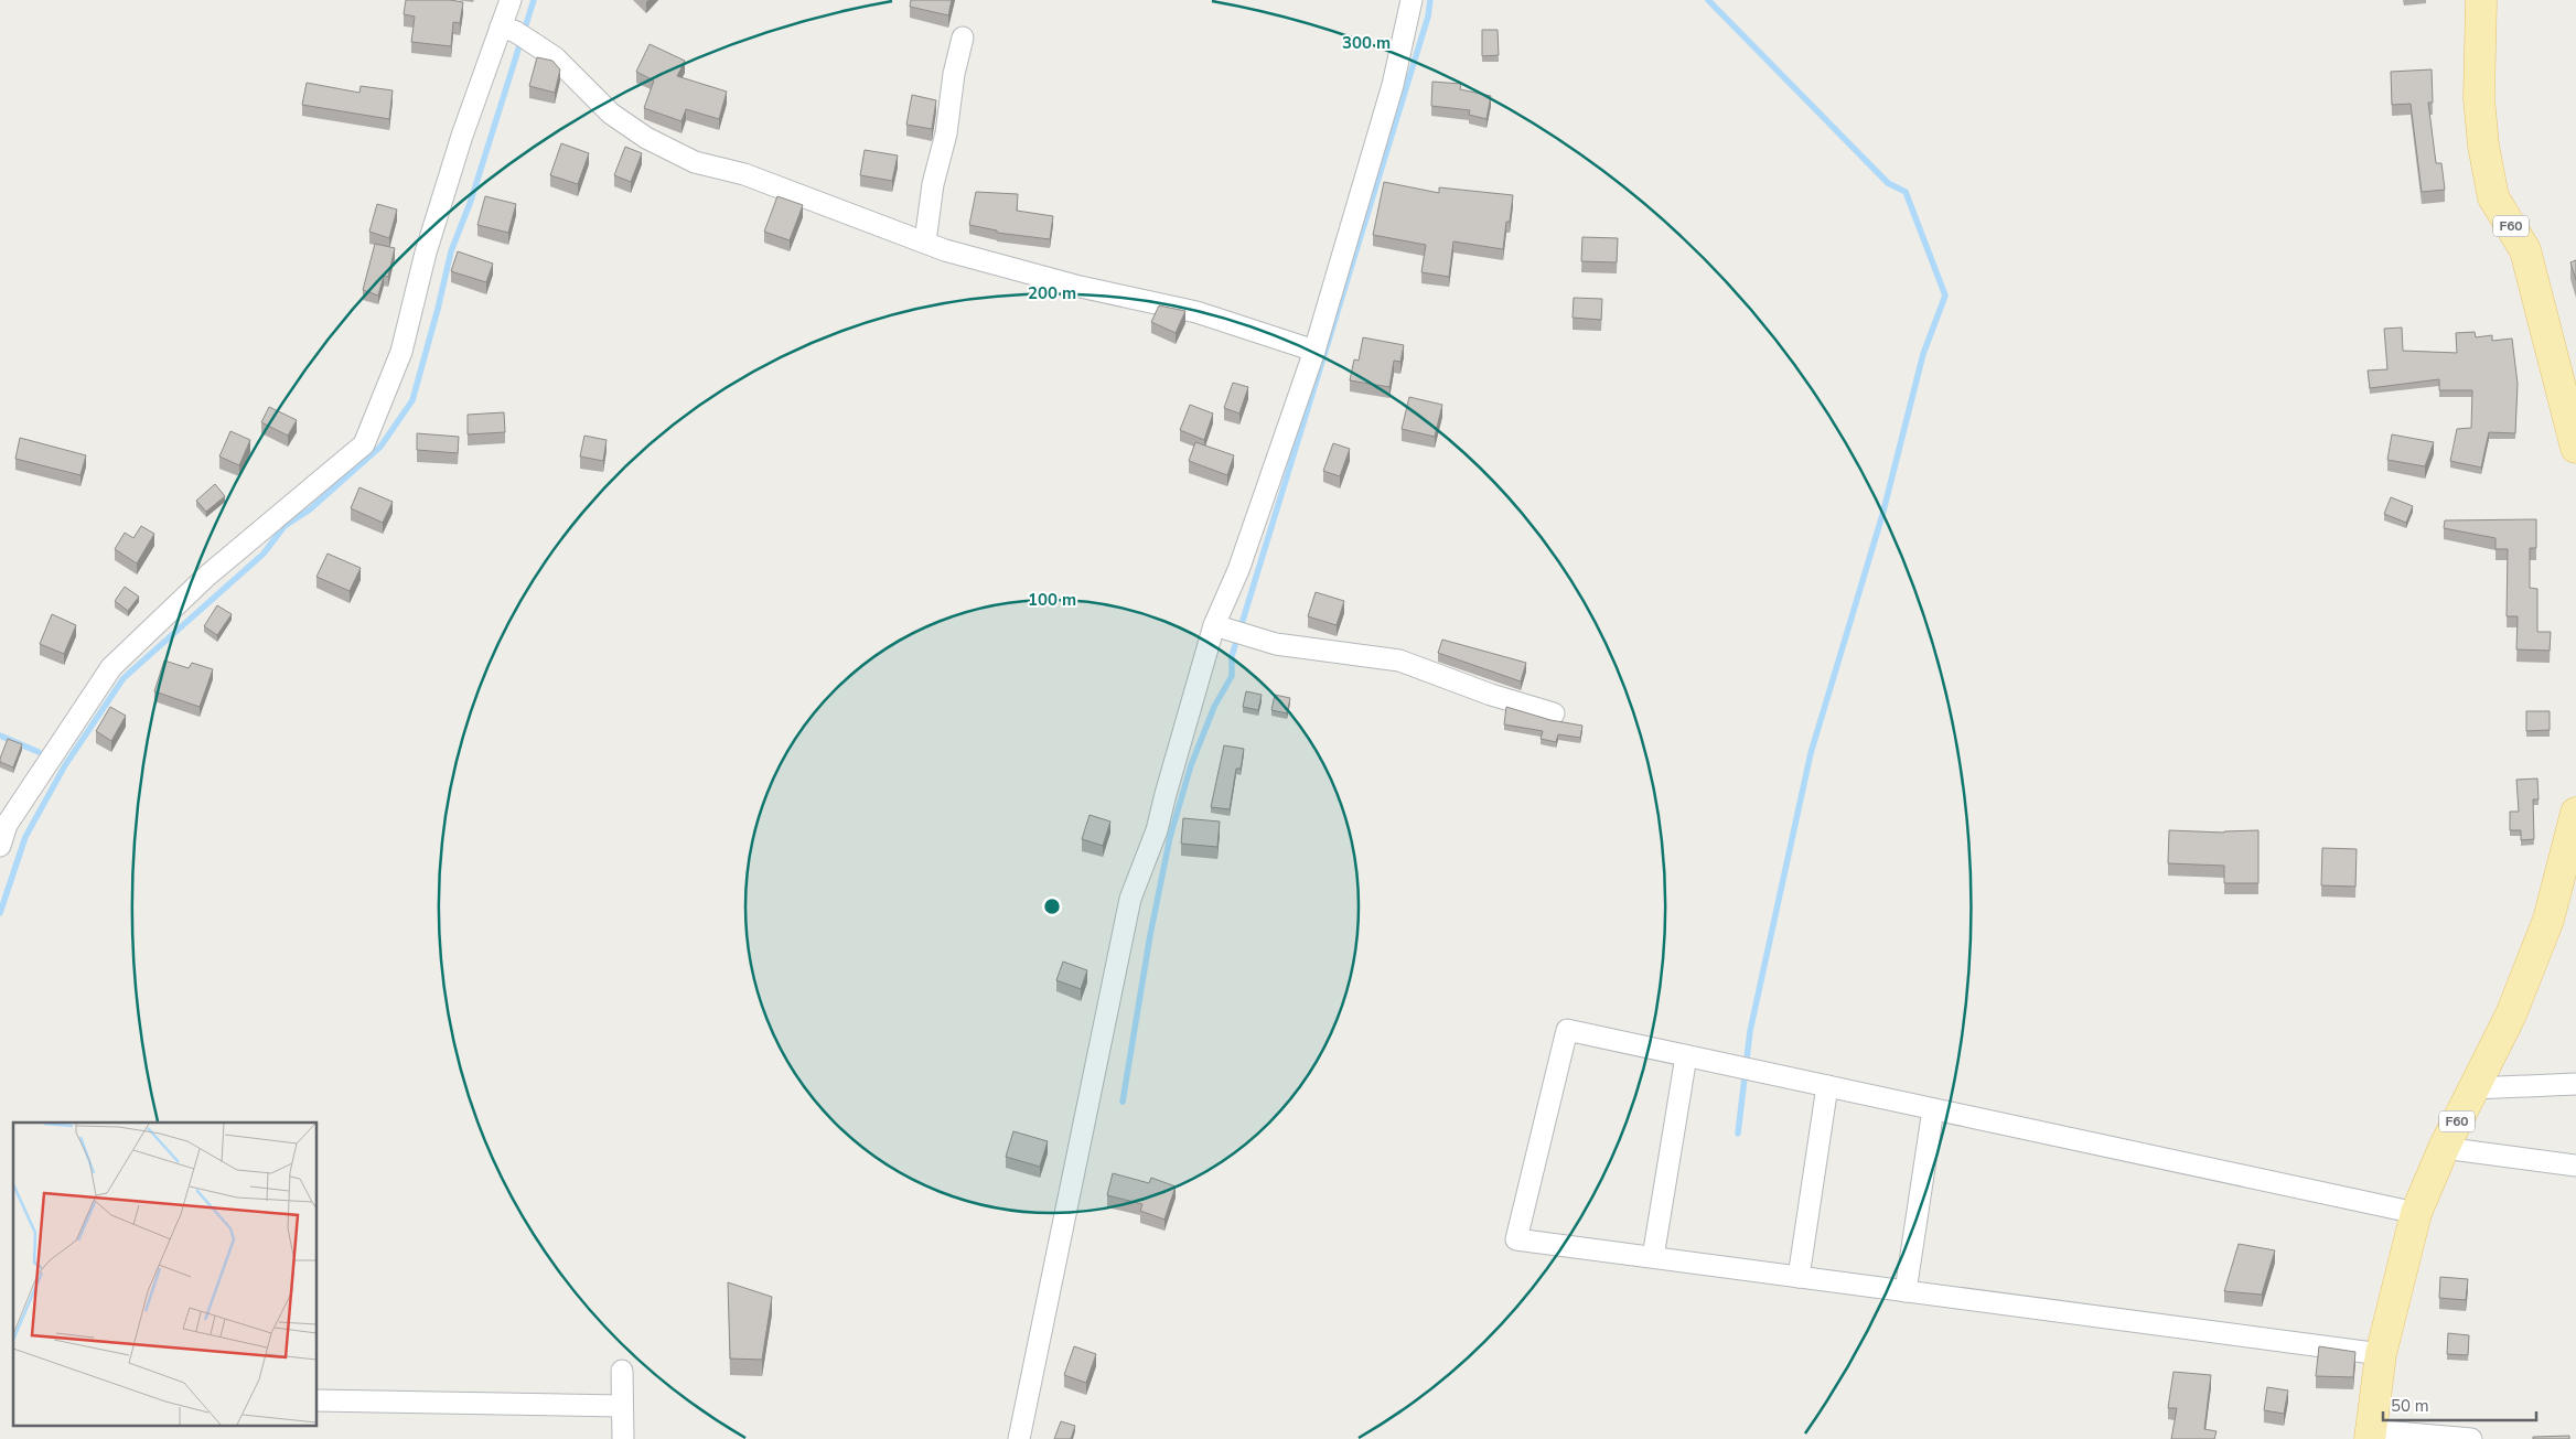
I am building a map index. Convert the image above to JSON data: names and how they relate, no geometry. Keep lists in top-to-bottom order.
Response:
{
  "streets": {
    "main road": ["F60"]
  },
  "scale_bar": "50 m",
  "rings": ["300 m", "200 m", "100 m"]
}
